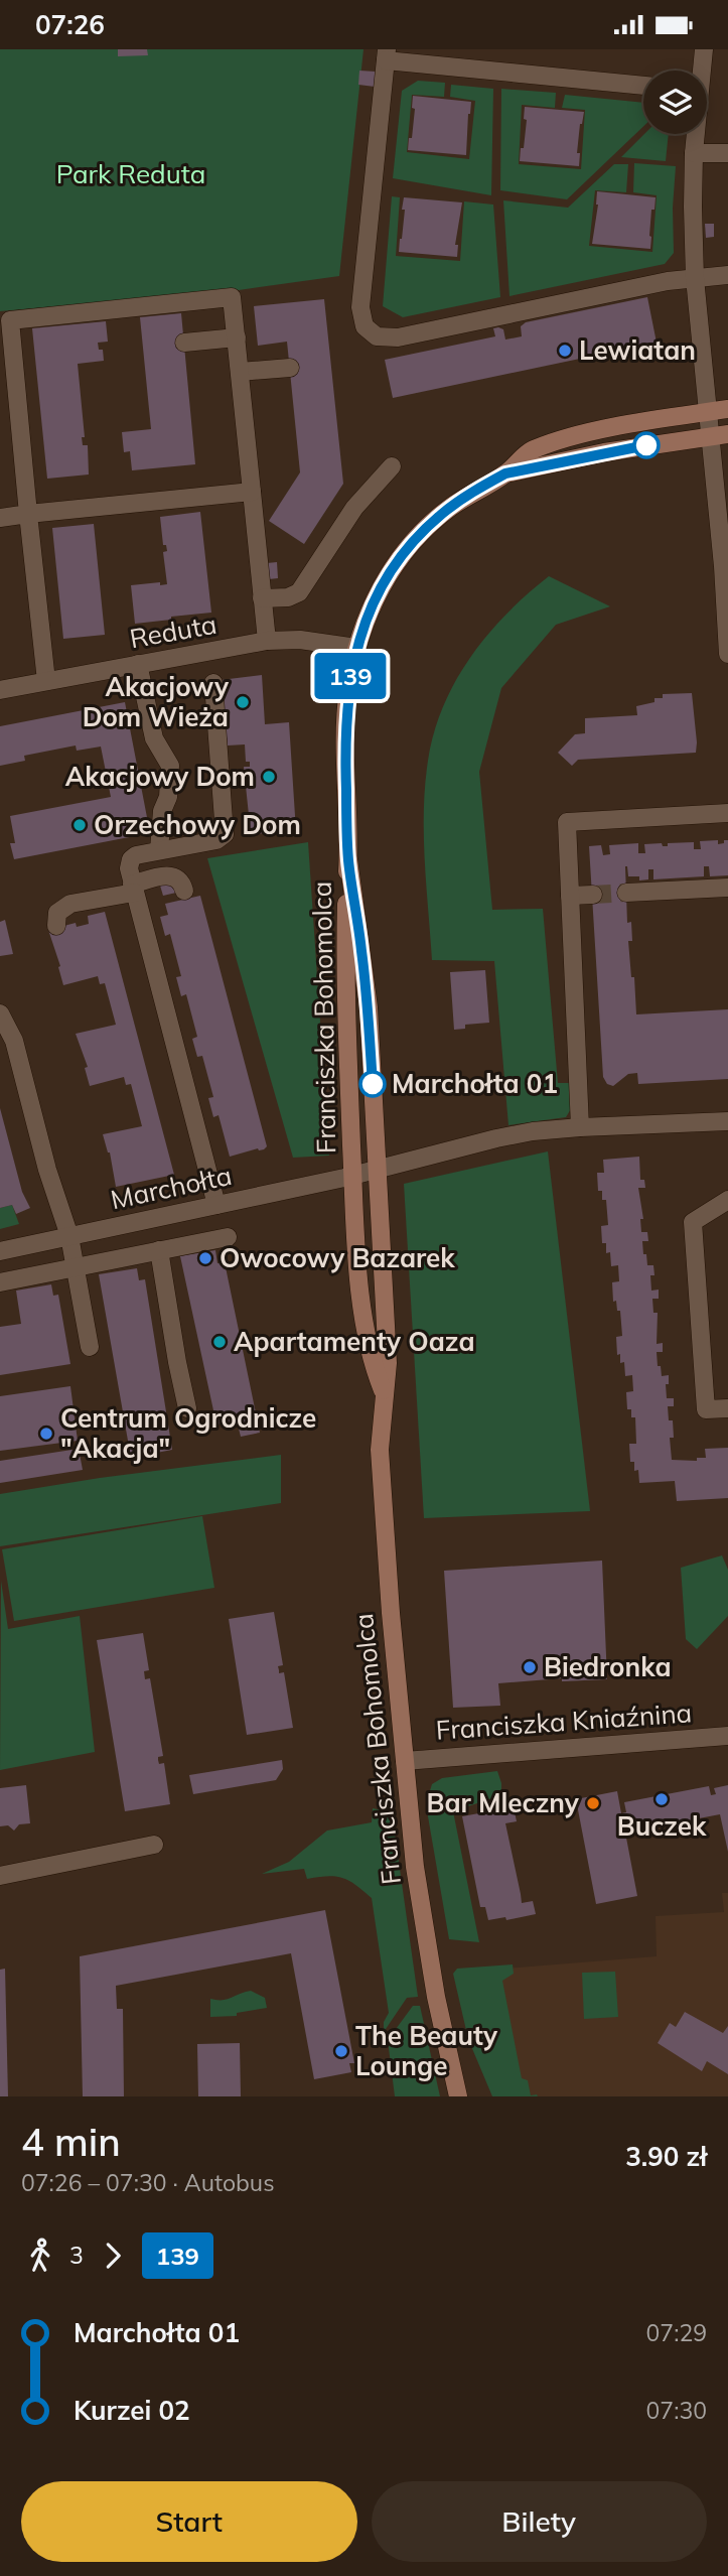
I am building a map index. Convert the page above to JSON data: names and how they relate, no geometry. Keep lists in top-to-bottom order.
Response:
{
  "streets": {
    "street": [
      "Reduta",
      "Franciszka Bohomolca",
      "Marchołta",
      "Franciszka Kniaźnina"
    ]
  },
  "crossings": [
    ["Reduta", "Franciszka Bohomolca"],
    ["Franciszka Bohomolca", "Marchołta"],
    ["Franciszka Bohomolca", "Franciszka Kniaźnina"]
  ],
  "parks": ["Park Reduta"],
  "places": [
    "Lewiatan",
    "Akacjowy Dom Wieża",
    "Akacjowy Dom",
    "Orzechowy Dom",
    "Marchołta 01",
    "Owocowy Bazarek",
    "Apartamenty Oaza",
    "Centrum Ogrodnicze \"Akacja\"",
    "Biedronka",
    "Buczek",
    "Bar Mleczny",
    "The Beauty Lounge"
  ],
  "lines": ["bus line 139"],
  "page": {
    "status": "07:26",
    "on_map": "139",
    "heading": ["4 min", "07:26 – 07:30 · Autobus", "3.90 zł"],
    "legs": ["3", "139"],
    "list": [
      {
        "name": "Marchołta 01",
        "value": "07:29"
      },
      {
        "name": "Kurzei 02",
        "value": "07:30"
      }
    ],
    "buttons": ["Start", "Bilety"]
  }
}
